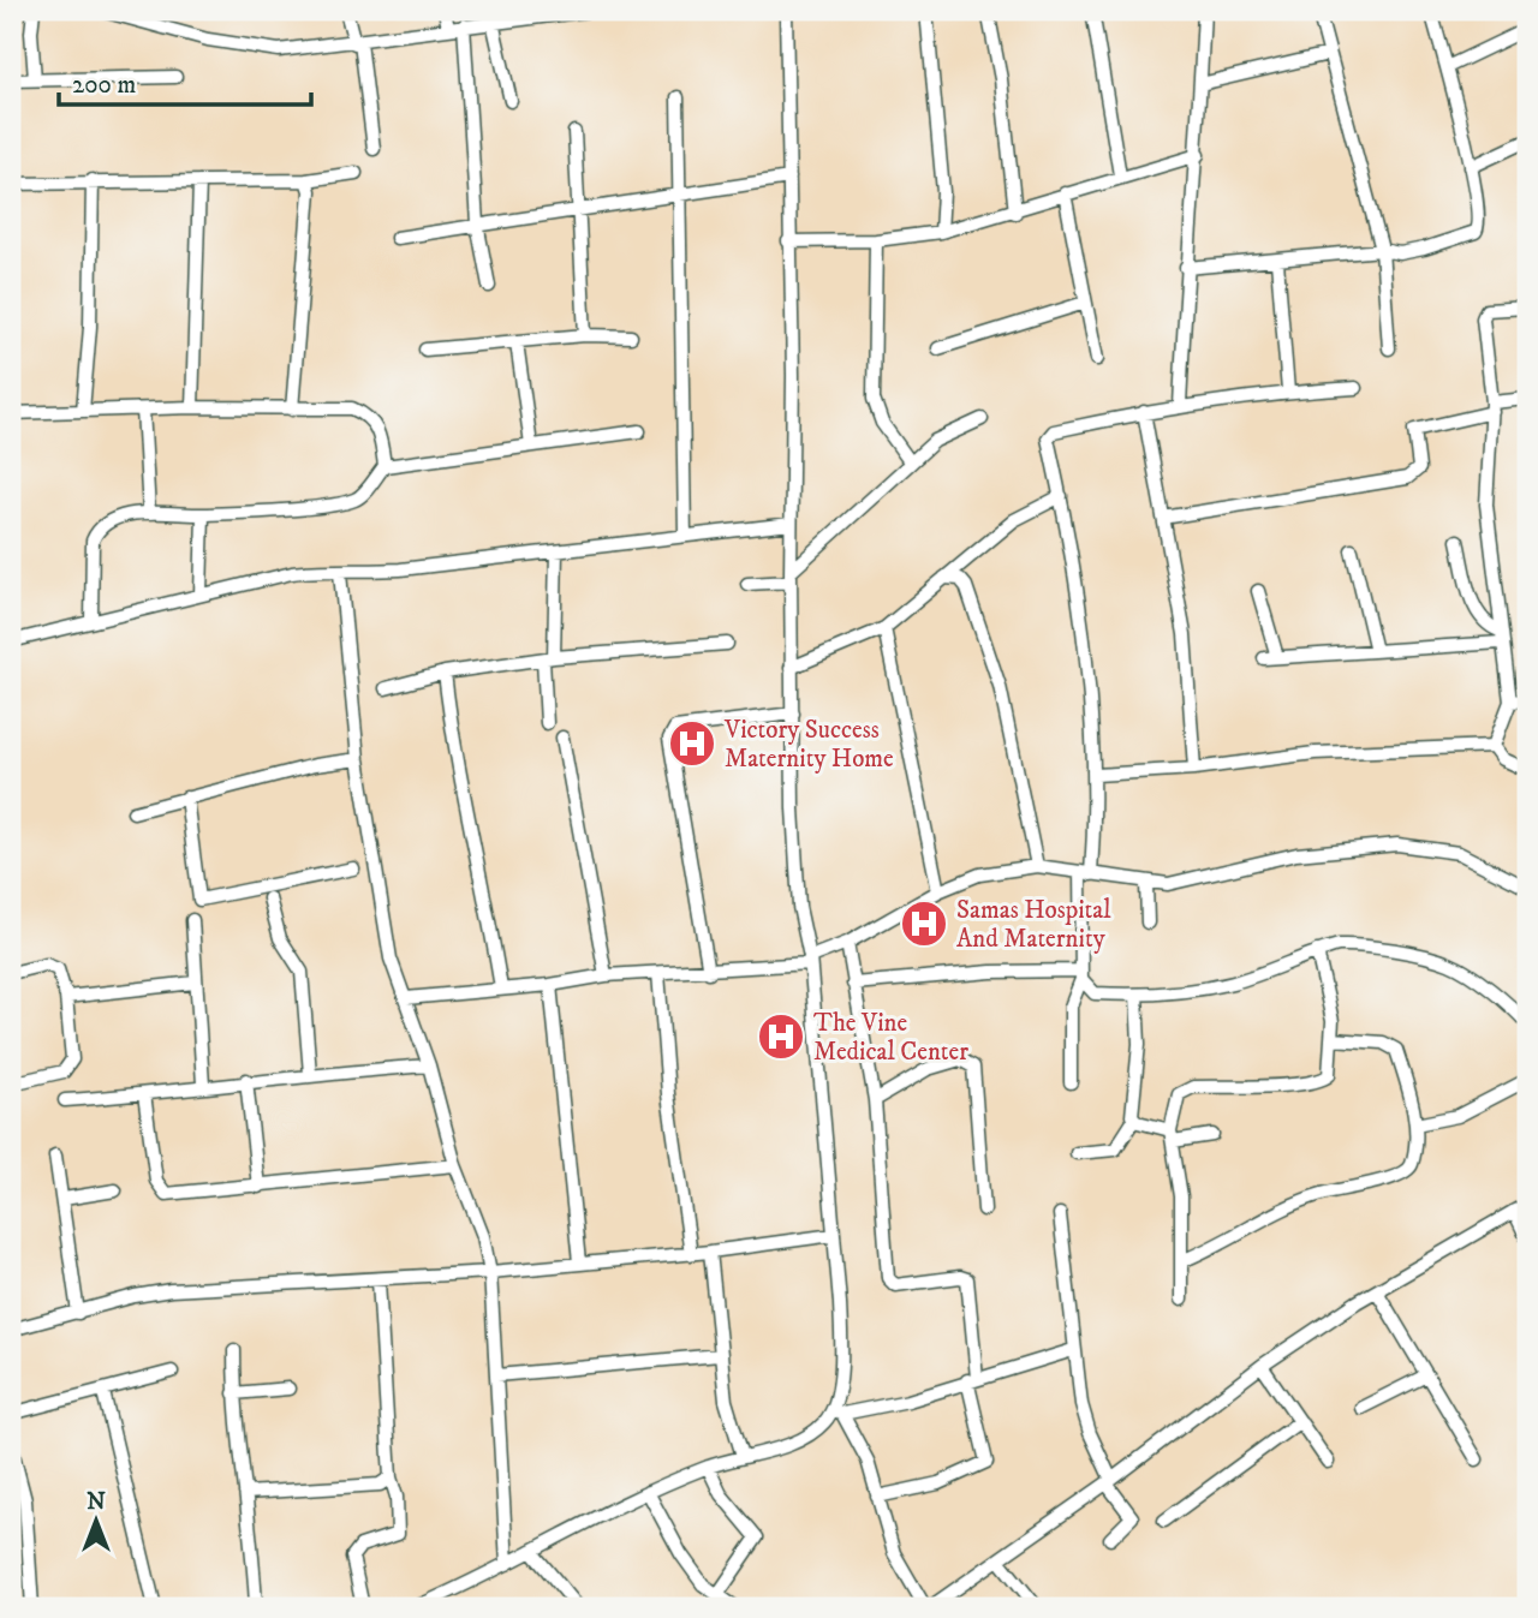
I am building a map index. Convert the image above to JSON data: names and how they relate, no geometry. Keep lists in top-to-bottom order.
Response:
{
  "places": {
    "hospital": ["Victory Success Maternity Home", "Samas Hospital And Maternity", "The Vine Medical Center"]
  },
  "scale_bar": "200 m",
  "north": "top"
}
